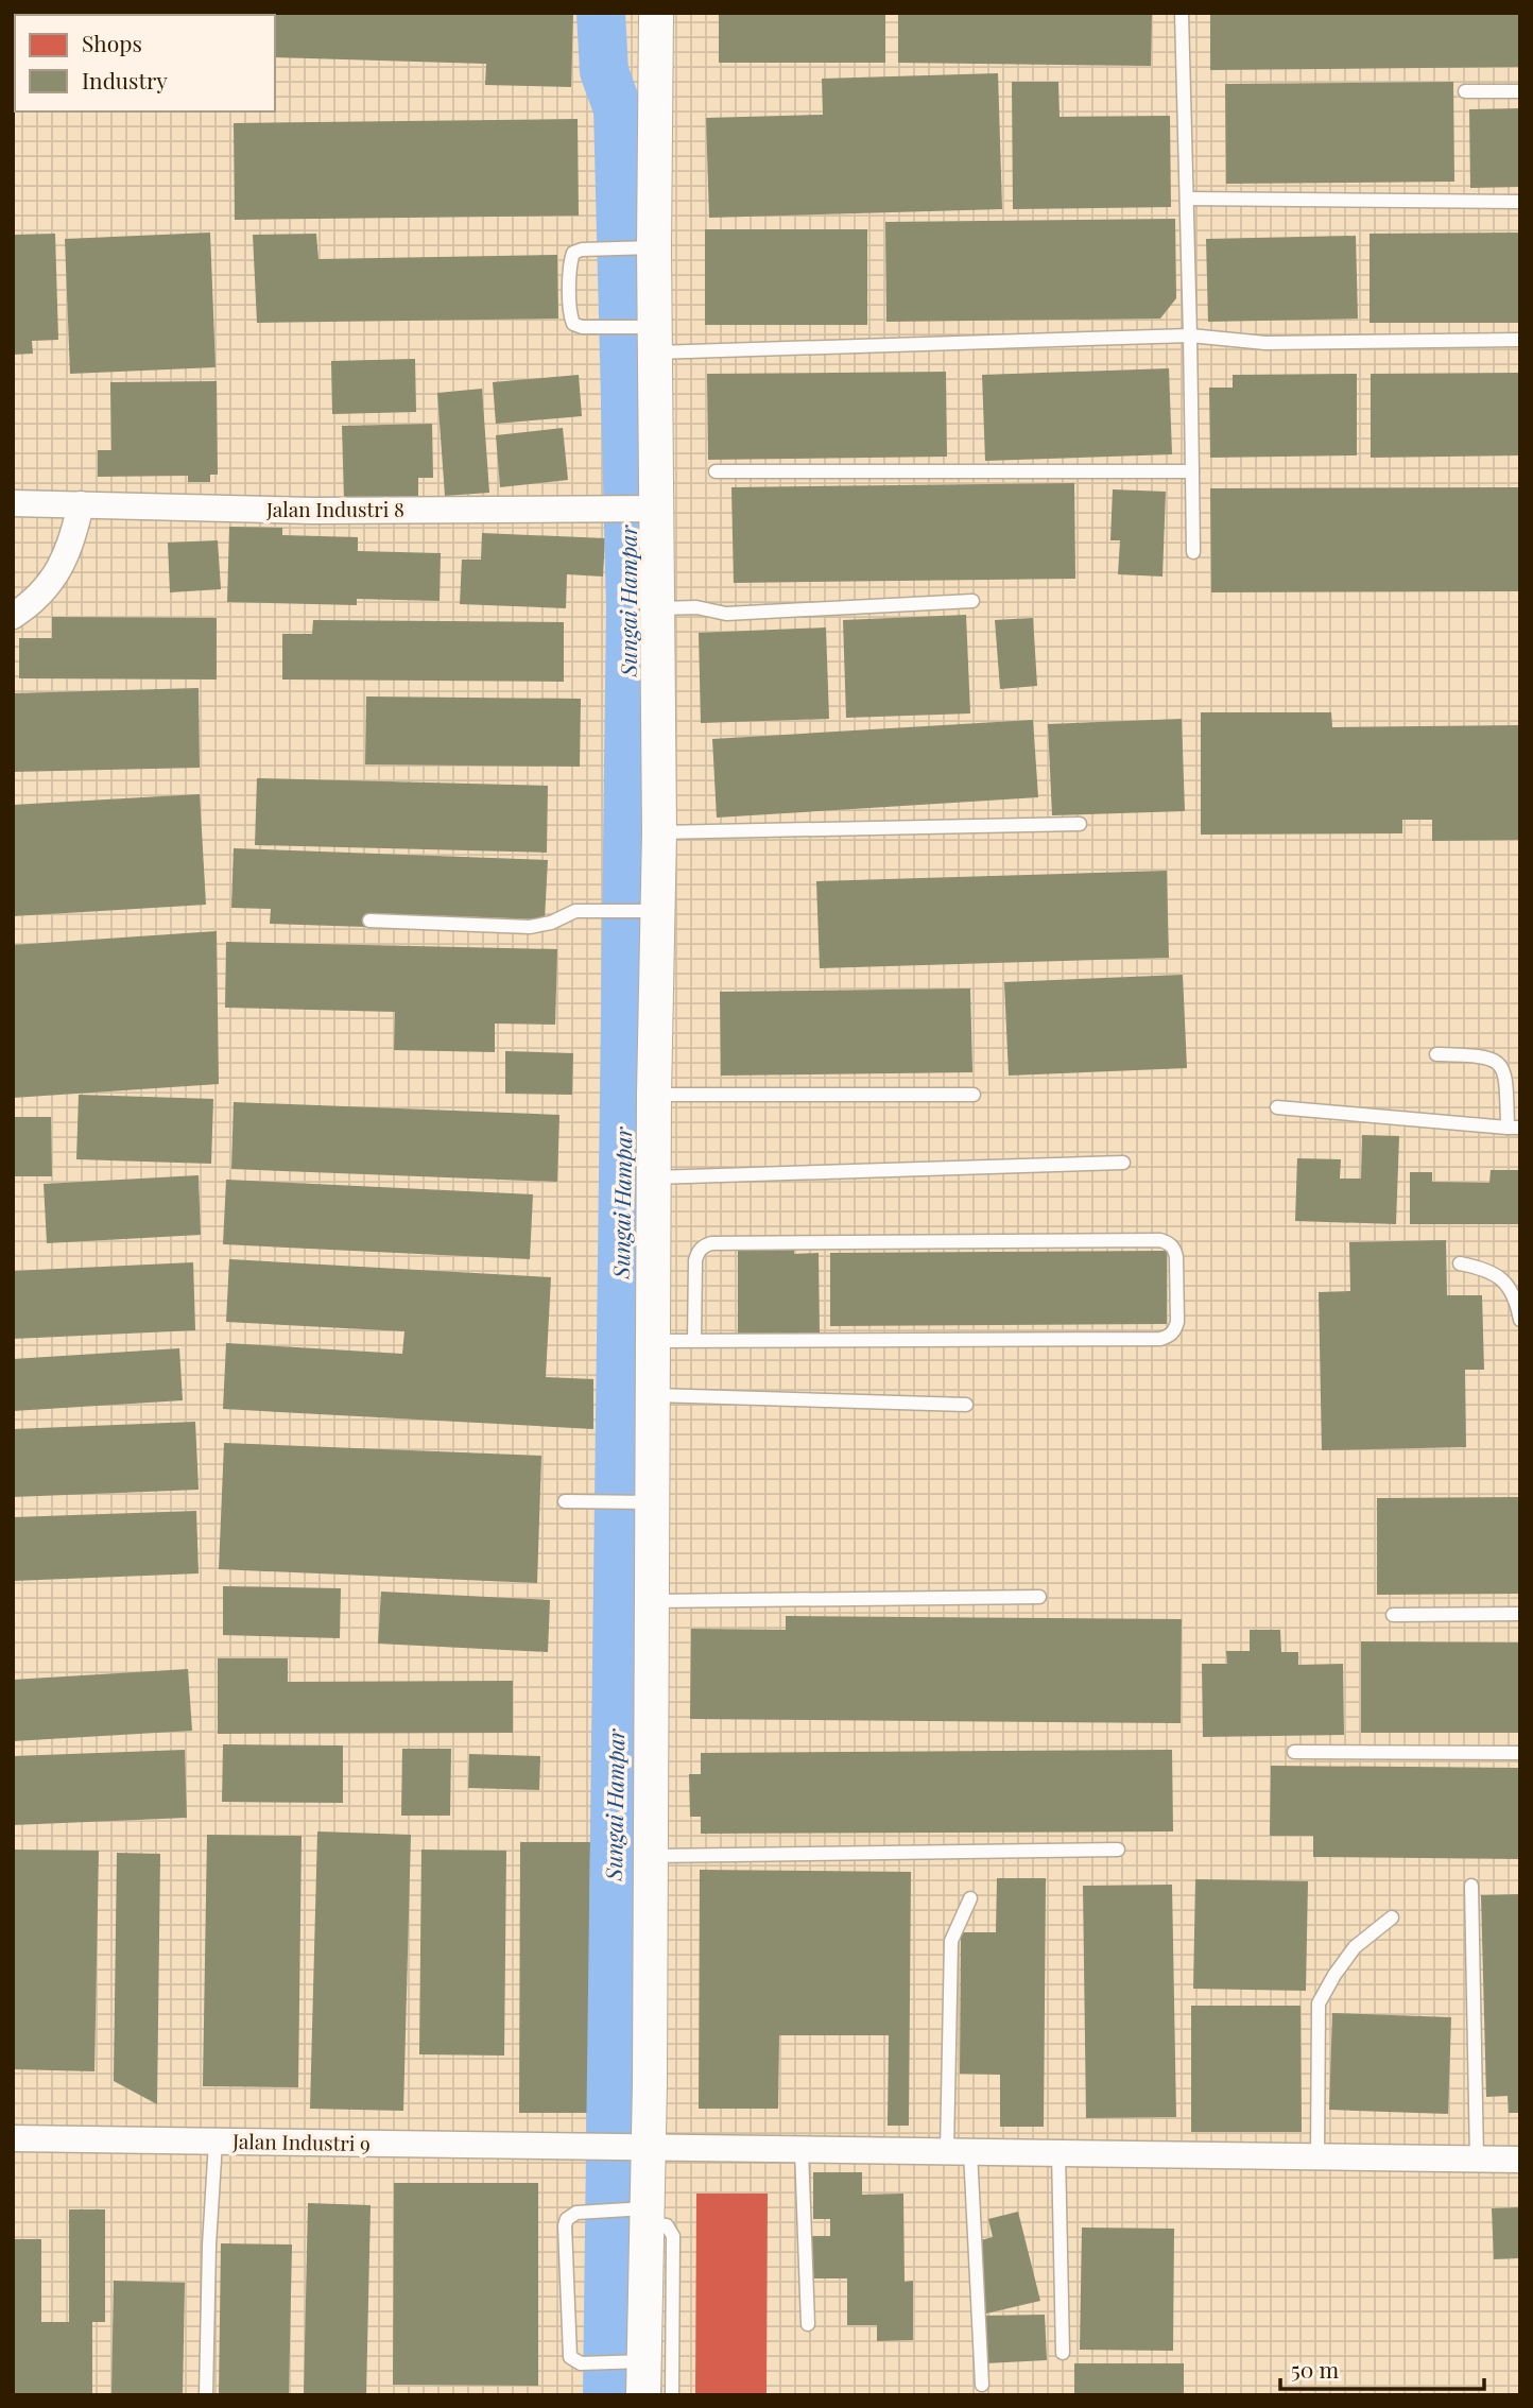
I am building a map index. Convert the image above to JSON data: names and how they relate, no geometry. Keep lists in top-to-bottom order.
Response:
{
  "streets": {
    "street": ["Jalan Industri 8", "Jalan Industri 9"]
  },
  "water": ["Sungai Hampar"],
  "legend": ["Shops", "Industry"],
  "scale_bar": "50 m"
}
